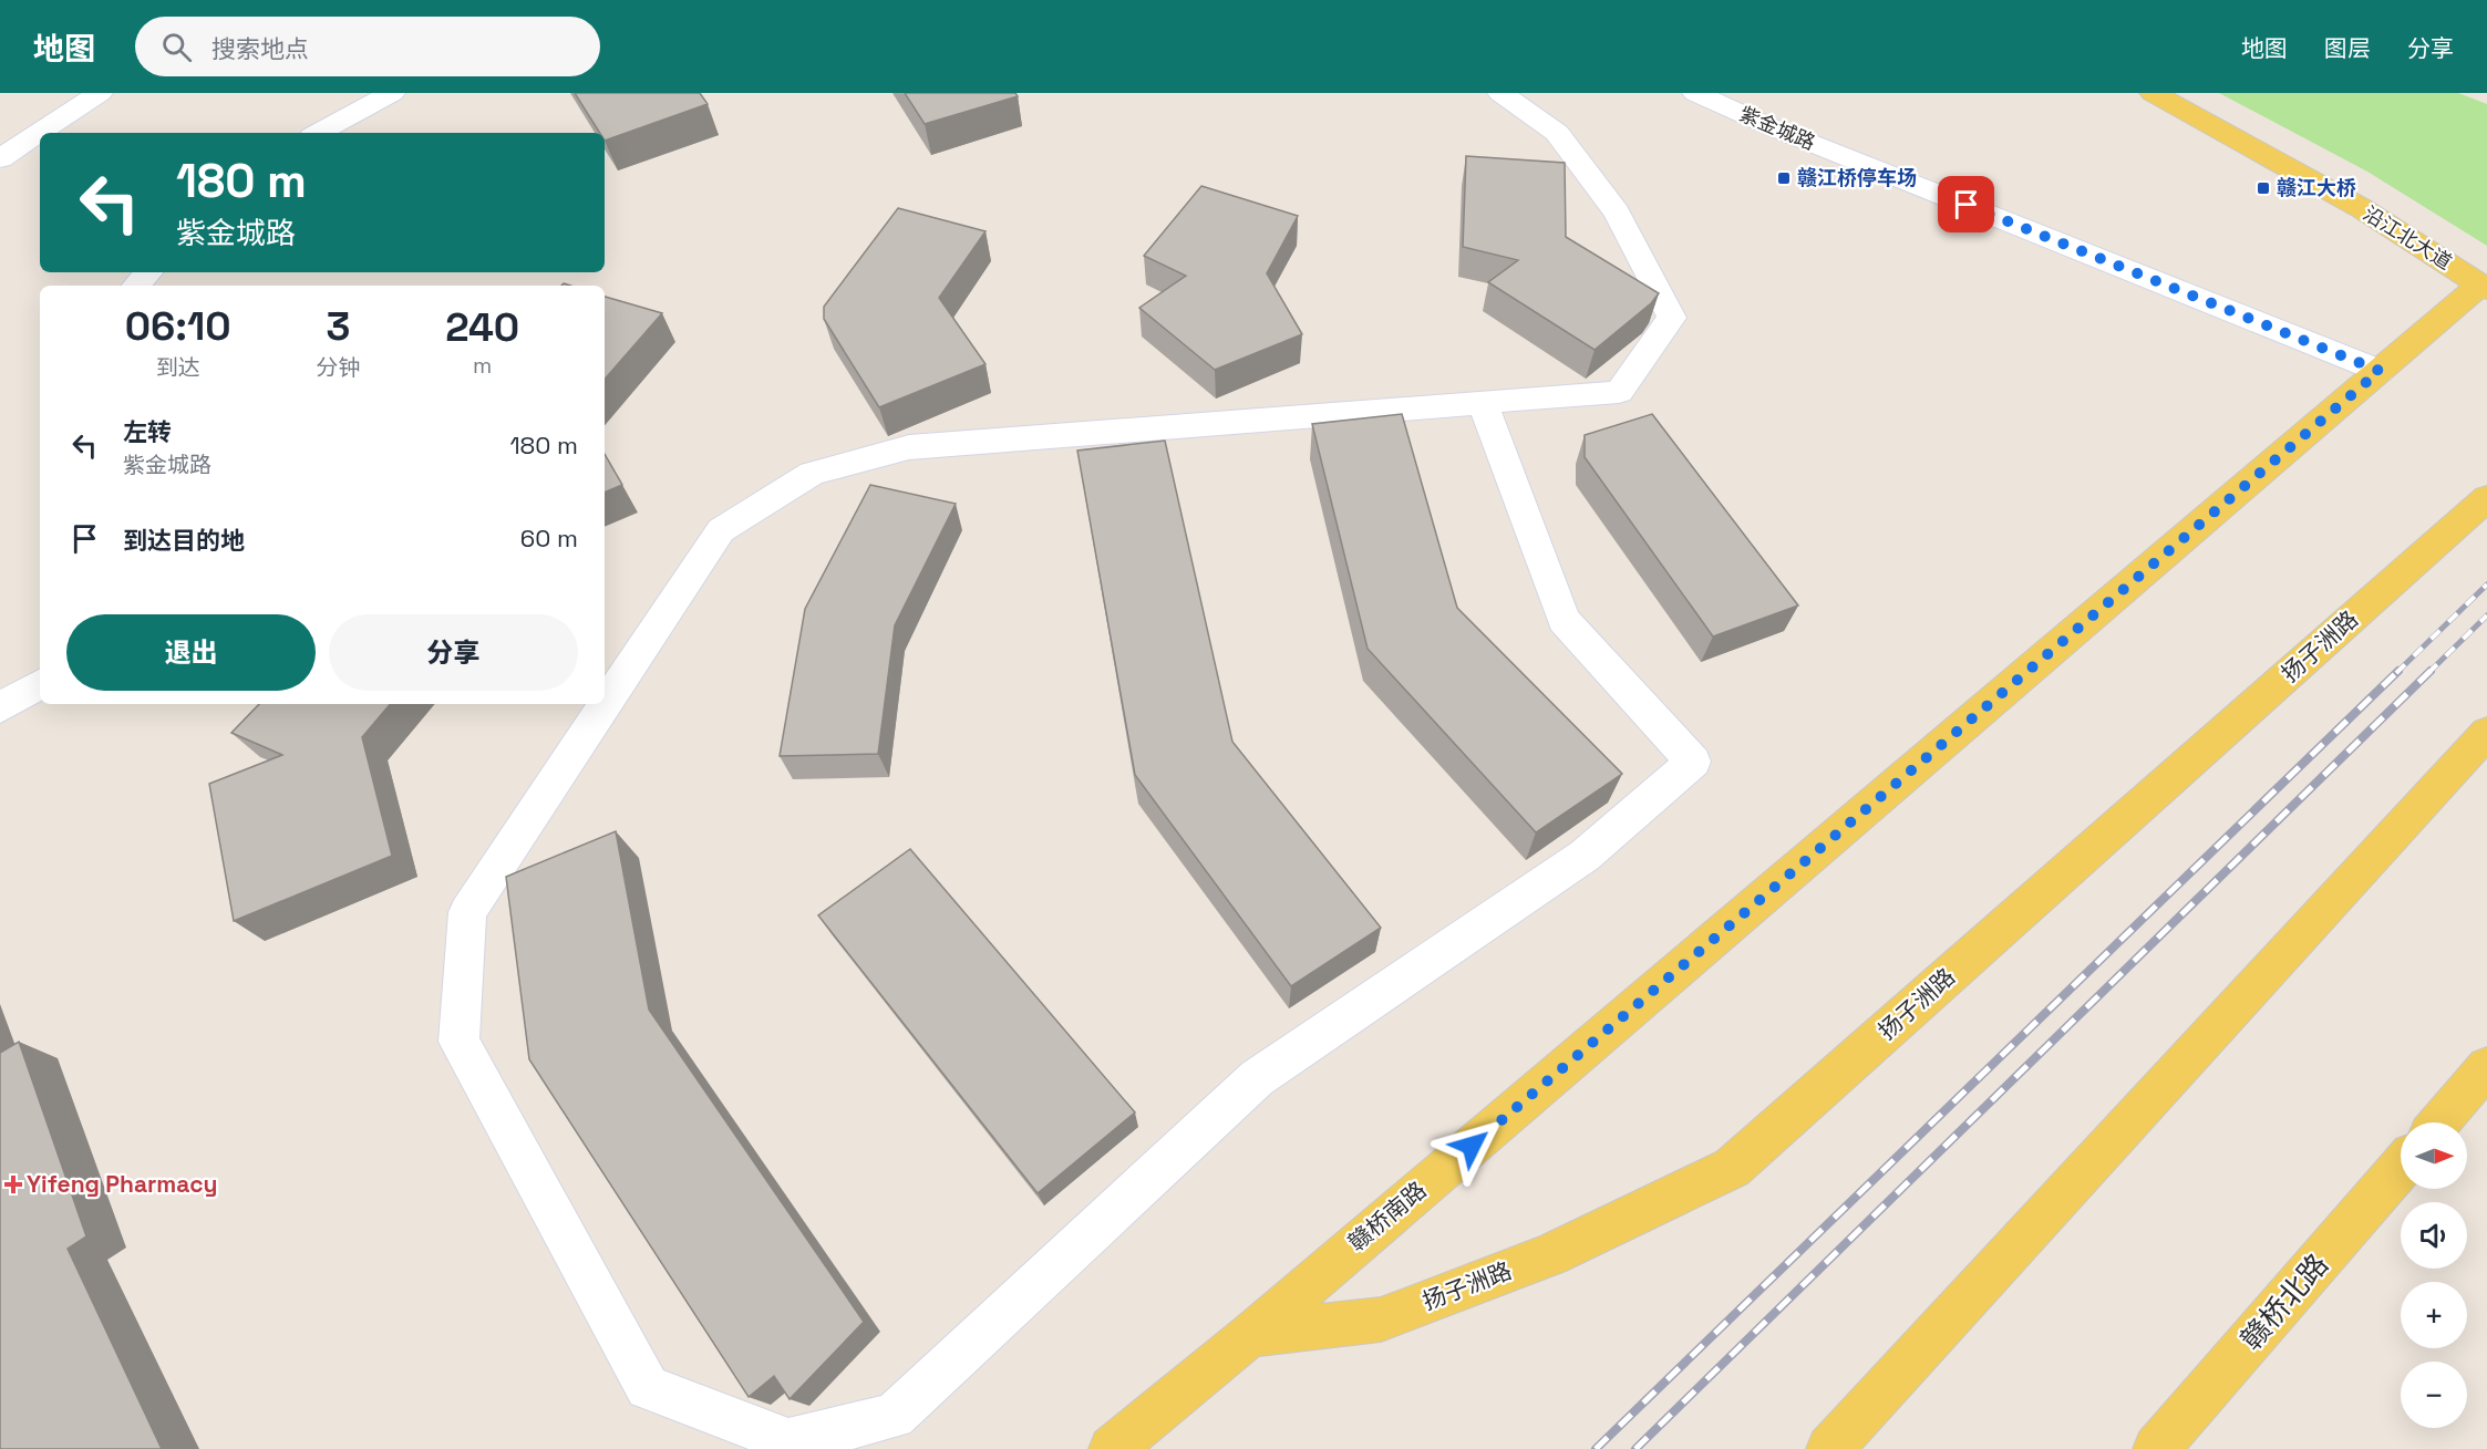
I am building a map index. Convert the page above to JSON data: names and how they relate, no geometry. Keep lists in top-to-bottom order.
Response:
{
  "streets": {
    "main road": [
      "沿江北大道",
      "扬子洲路",
      "赣桥南路",
      "赣桥北路"
    ],
    "street": ["紫金城路"]
  },
  "crossings": [
    ["紫金城路", "赣桥南路"],
    ["沿江北大道", "赣桥南路"],
    ["扬子洲路", "赣桥南路"]
  ],
  "places": {
    "transit": ["赣江桥停车场", "赣江大桥"],
    "health": ["Yifeng Pharmacy"]
  },
  "north": "right",
  "page": {
    "header": "地图",
    "search": "搜索地点",
    "nav": ["地图", "图层", "分享"],
    "turn": ["180 m", "紫金城路"],
    "eta": [
      "06:10",
      "到达",
      "3",
      "分钟",
      "240",
      "m"
    ],
    "list": [
      {
        "name": "左转",
        "note": "紫金城路",
        "value": "180 m"
      },
      {
        "name": "到达目的地",
        "value": "60 m"
      }
    ],
    "buttons": ["退出", "分享"],
    "map_buttons": ["+", "−"]
  }
}
